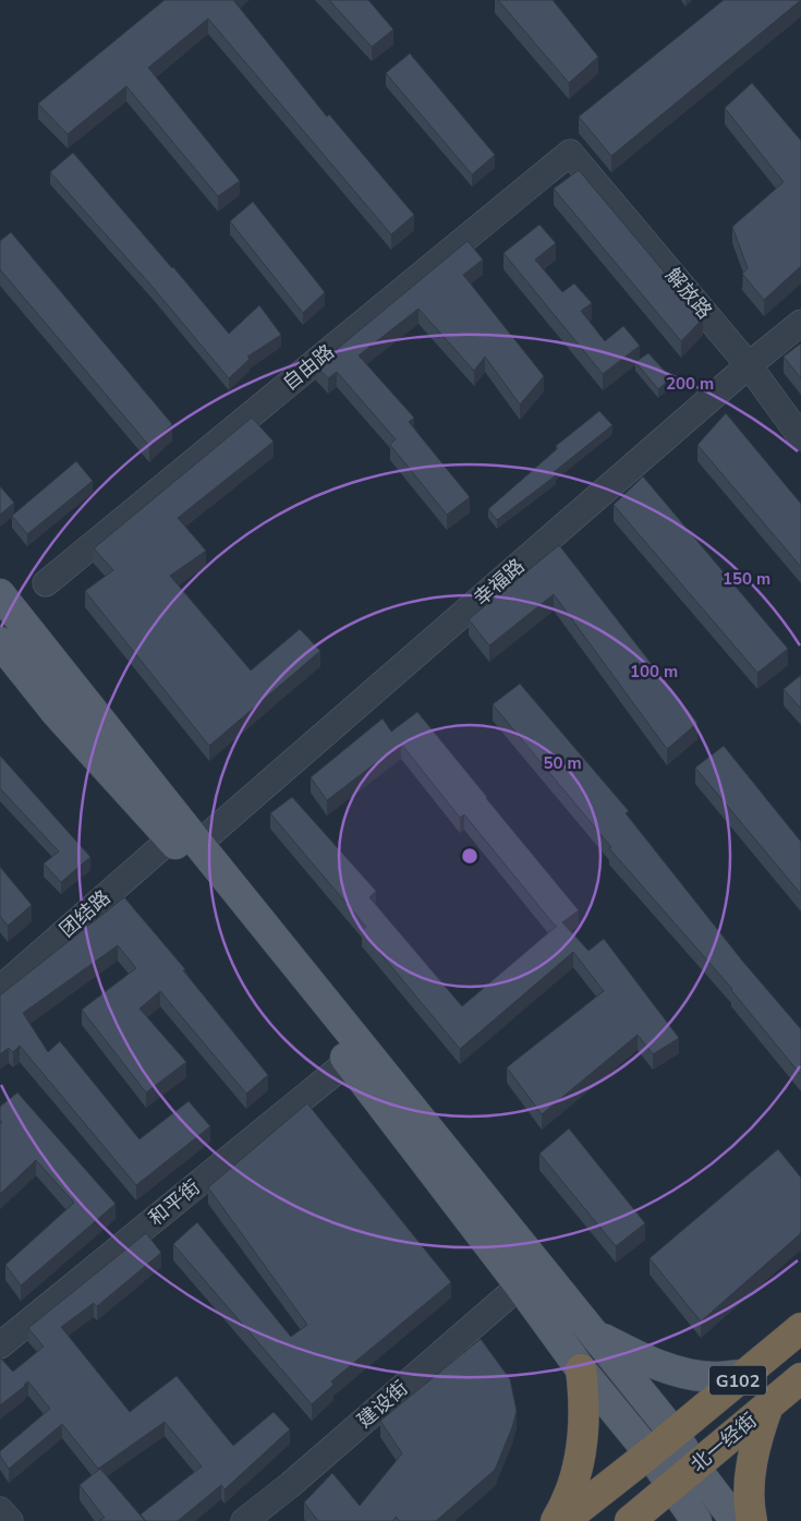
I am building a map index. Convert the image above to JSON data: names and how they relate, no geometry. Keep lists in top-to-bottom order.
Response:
{
  "streets": {
    "highway": ["G102", "北一经街"],
    "street": [
      "解放路",
      "自由路",
      "幸福路",
      "团结路",
      "和平街",
      "建设街"
    ]
  },
  "crossings": [
    ["解放路", "自由路"],
    ["解放路", "幸福路"],
    ["幸福路", "团结路"],
    ["G102", "北一经街"]
  ],
  "rings": [
    "200 m",
    "150 m",
    "100 m",
    "50 m"
  ]
}
